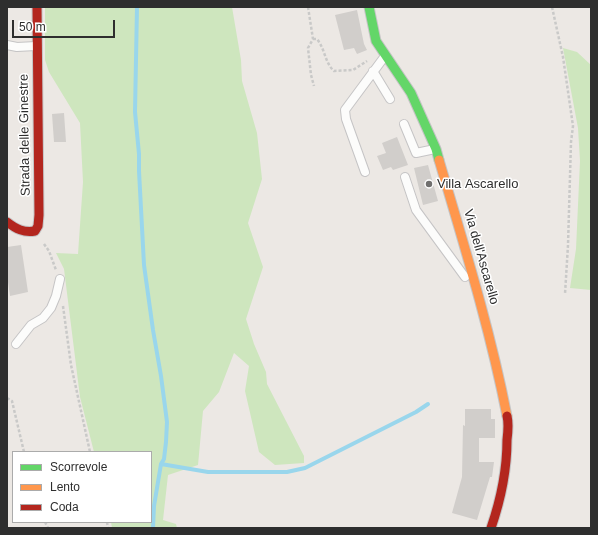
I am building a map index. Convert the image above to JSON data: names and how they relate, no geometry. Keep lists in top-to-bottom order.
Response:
{
  "streets": {
    "street": ["Strada delle Ginestre", "Via dell'Ascarello"]
  },
  "places": ["Villa Ascarello"],
  "legend": ["Scorrevole", "Lento", "Coda"],
  "scale_bar": "50 m"
}
